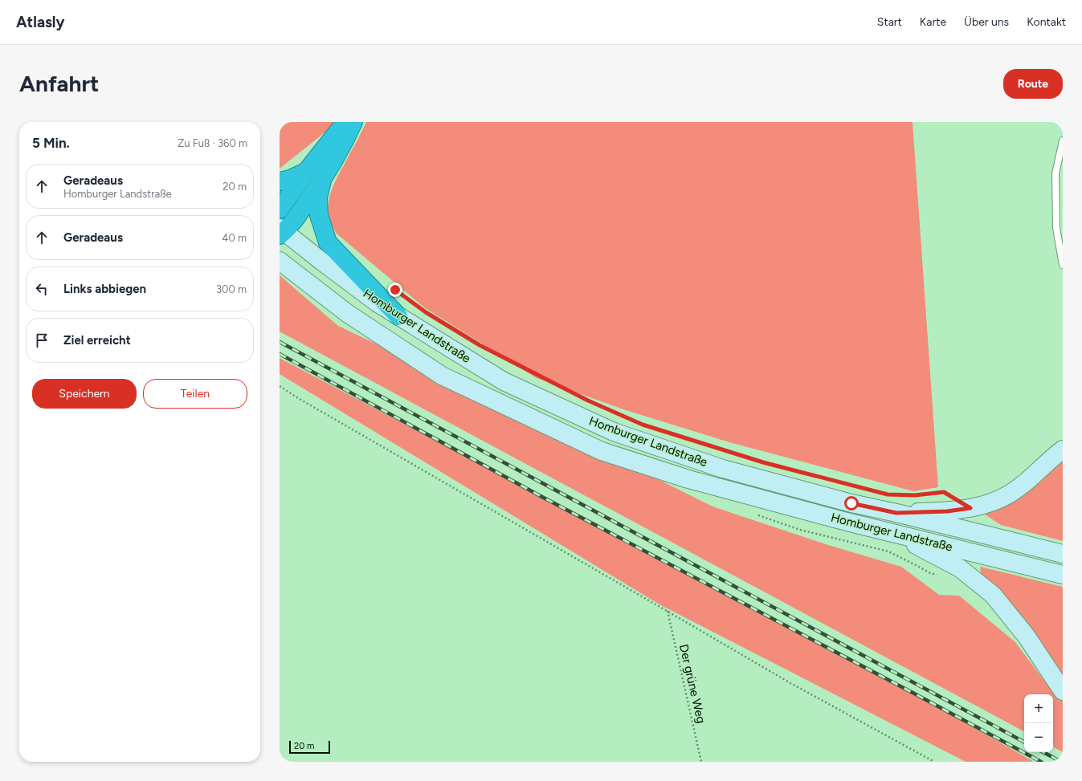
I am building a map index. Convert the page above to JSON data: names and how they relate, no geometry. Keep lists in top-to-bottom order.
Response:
{
  "streets": {
    "main road": ["Homburger Landstraße"],
    "path": ["Der grüne Weg"]
  },
  "scale_bar": "20 m",
  "page": {
    "header": "Atlasly",
    "nav": [
      "Start",
      "Karte",
      "Über uns",
      "Kontakt"
    ],
    "buttons": [
      "Route",
      ["Speichern", "Teilen"]
    ],
    "title": "Anfahrt",
    "heading": ["5 Min.", "Zu Fuß · 360 m"],
    "list": [
      ["Geradeaus", "Homburger Landstraße", "20 m"],
      ["Geradeaus", "40 m"],
      ["Links abbiegen", "300 m"],
      "Ziel erreicht"
    ],
    "map_buttons": ["+", "−"],
    "scale": "20 m"
  }
}
